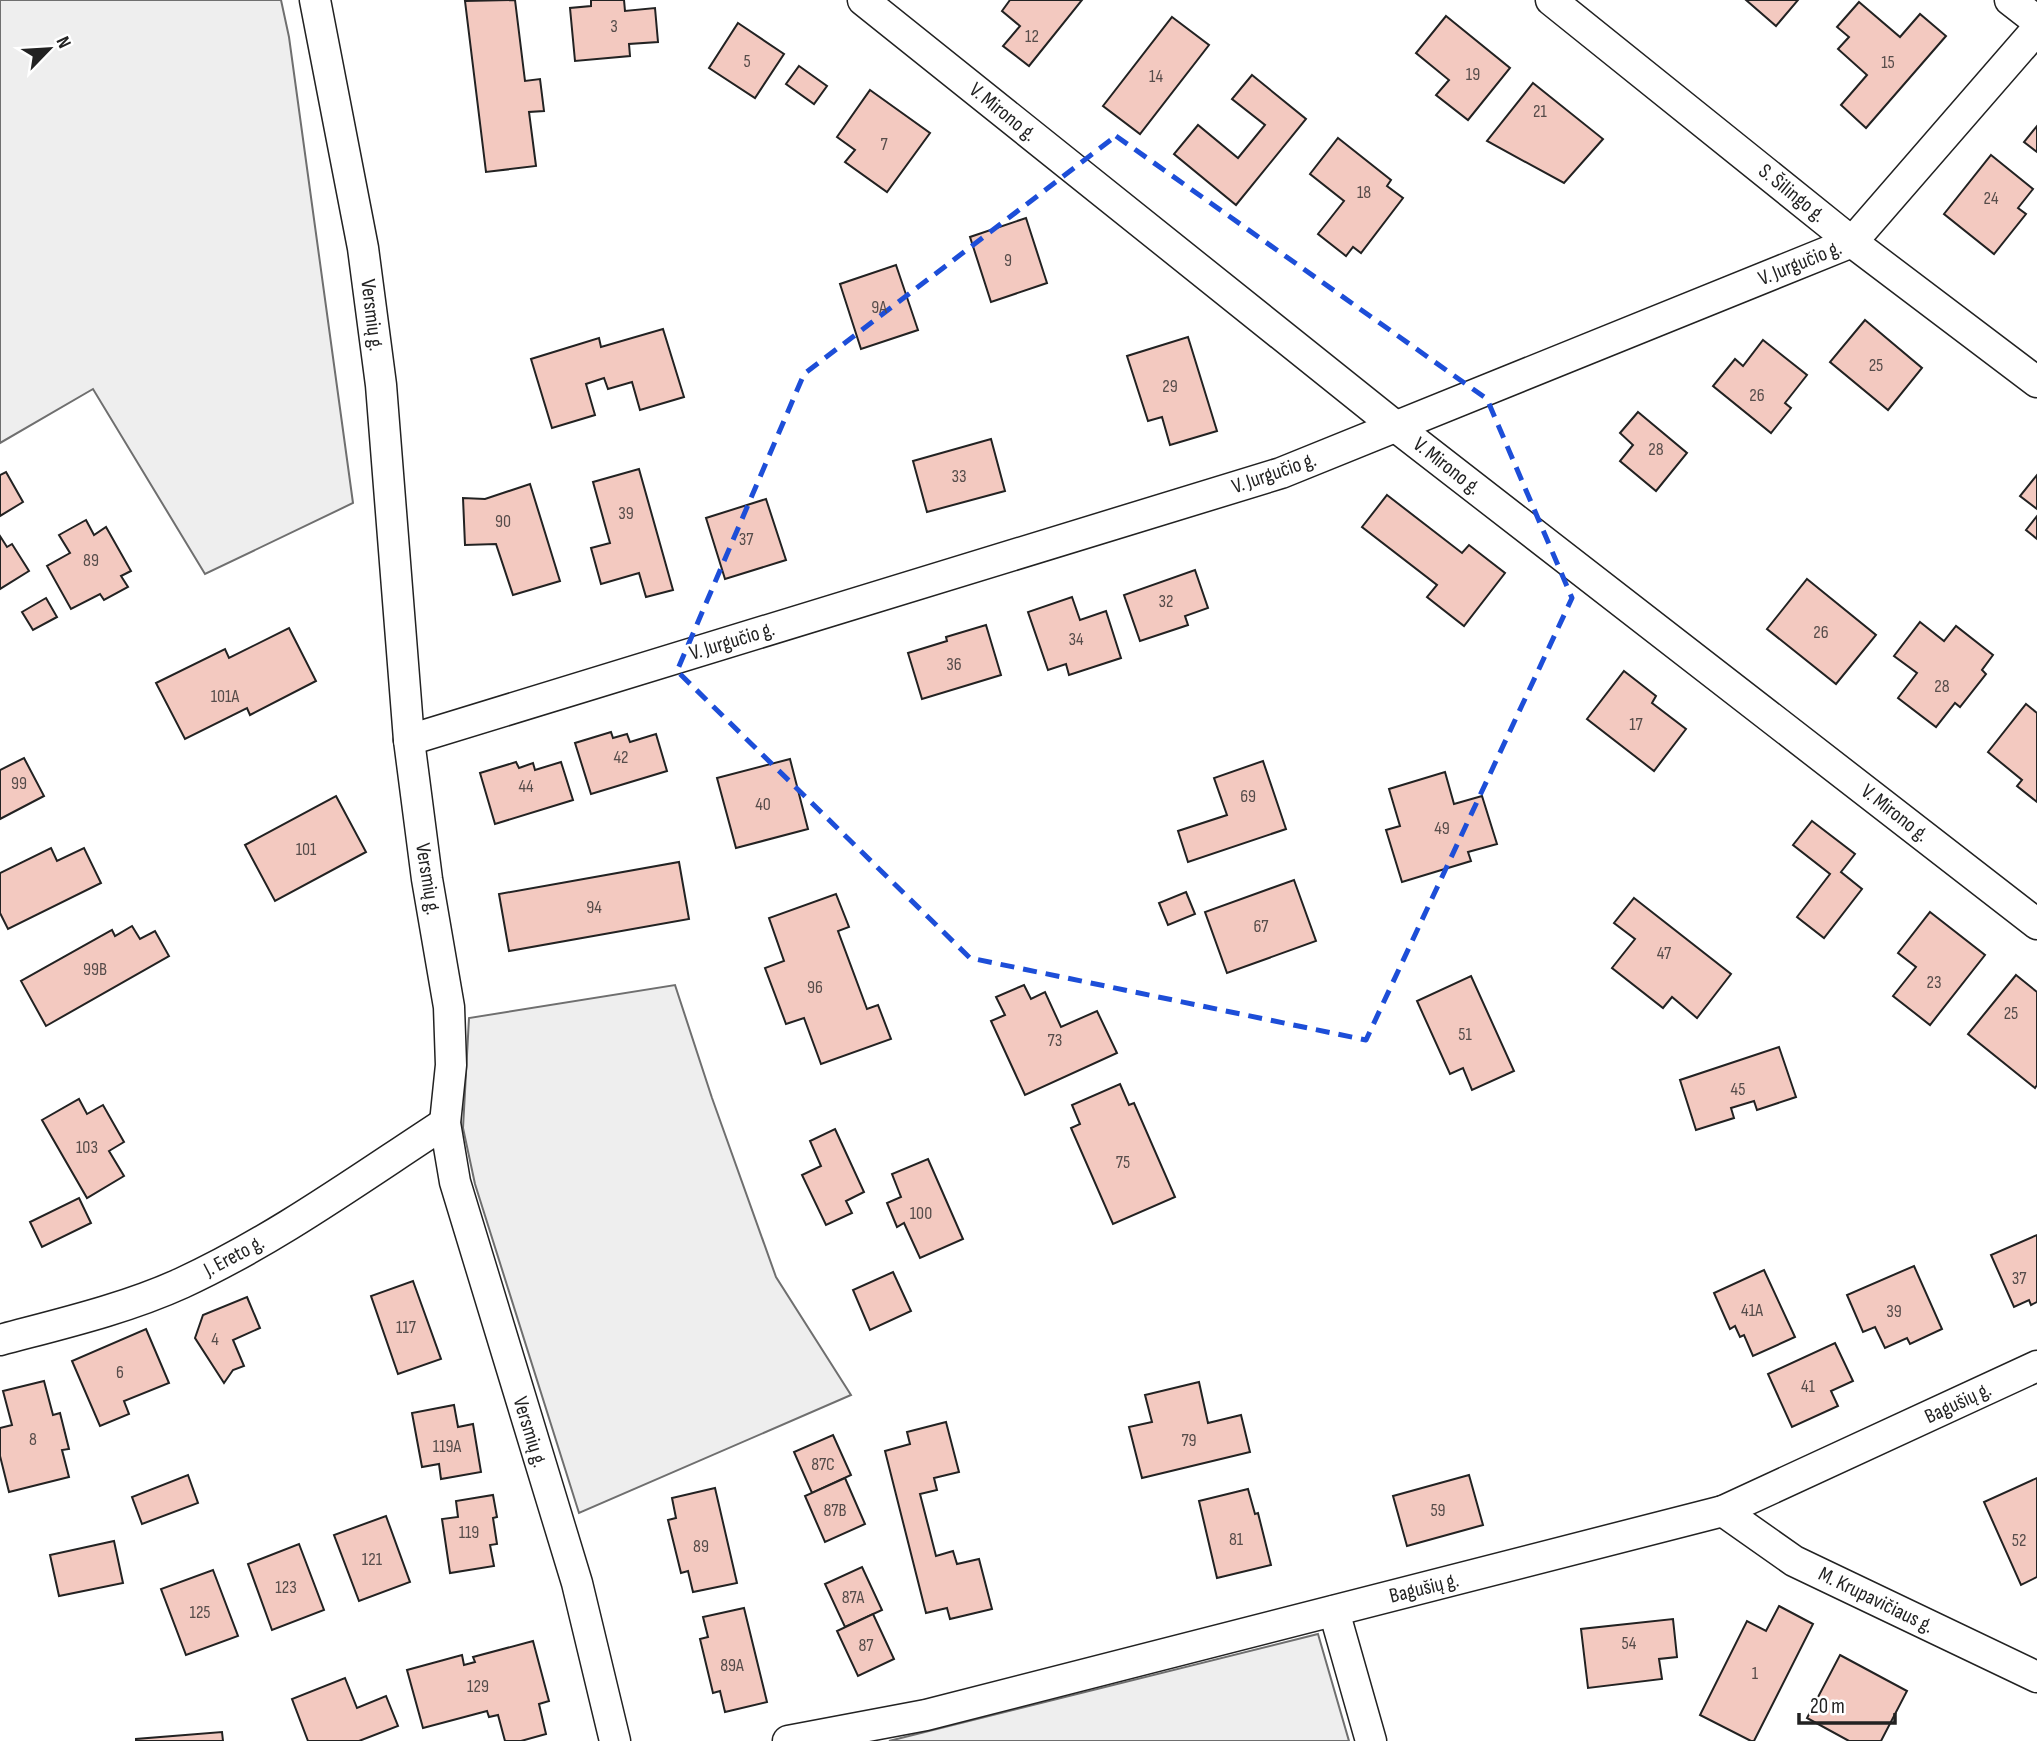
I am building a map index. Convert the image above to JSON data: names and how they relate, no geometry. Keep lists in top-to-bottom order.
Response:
{
  "streets": {
    "street": [
      "V. Mirono g.",
      "S. Šilingo g.",
      "V. Jurgučio g.",
      "Versmių g.",
      "J. Ereto g.",
      "Bagušių g.",
      "M. Krupavičiaus g."
    ]
  },
  "crossings": [
    ["V. Mirono g.", "V. Jurgučio g."],
    ["S. Šilingo g.", "V. Jurgučio g."],
    ["V. Jurgučio g.", "Versmių g."],
    ["Versmių g.", "J. Ereto g."],
    ["Bagušių g.", "M. Krupavičiaus g."]
  ],
  "house_numbers": [
    "3",
    "12",
    "5",
    "15",
    "19",
    "14",
    "21",
    "7",
    "18",
    "24",
    "9",
    "9A",
    "25",
    "29",
    "26",
    "28",
    "33",
    "39",
    "90",
    "37",
    "89",
    "32",
    "26",
    "34",
    "36",
    "28",
    "101A",
    "17",
    "42",
    "99",
    "44",
    "69",
    "40",
    "49",
    "101",
    "94",
    "67",
    "47",
    "99B",
    "23",
    "96",
    "25",
    "51",
    "73",
    "45",
    "103",
    "75",
    "100",
    "37",
    "41A",
    "39",
    "117",
    "4",
    "6",
    "41",
    "8",
    "79",
    "119A",
    "87C",
    "87B",
    "59",
    "119",
    "81",
    "52",
    "89",
    "121",
    "123",
    "87A",
    "125",
    "54",
    "87",
    "89A",
    "1",
    "129"
  ],
  "scale_bar": "20 m",
  "north": "top right"
}
